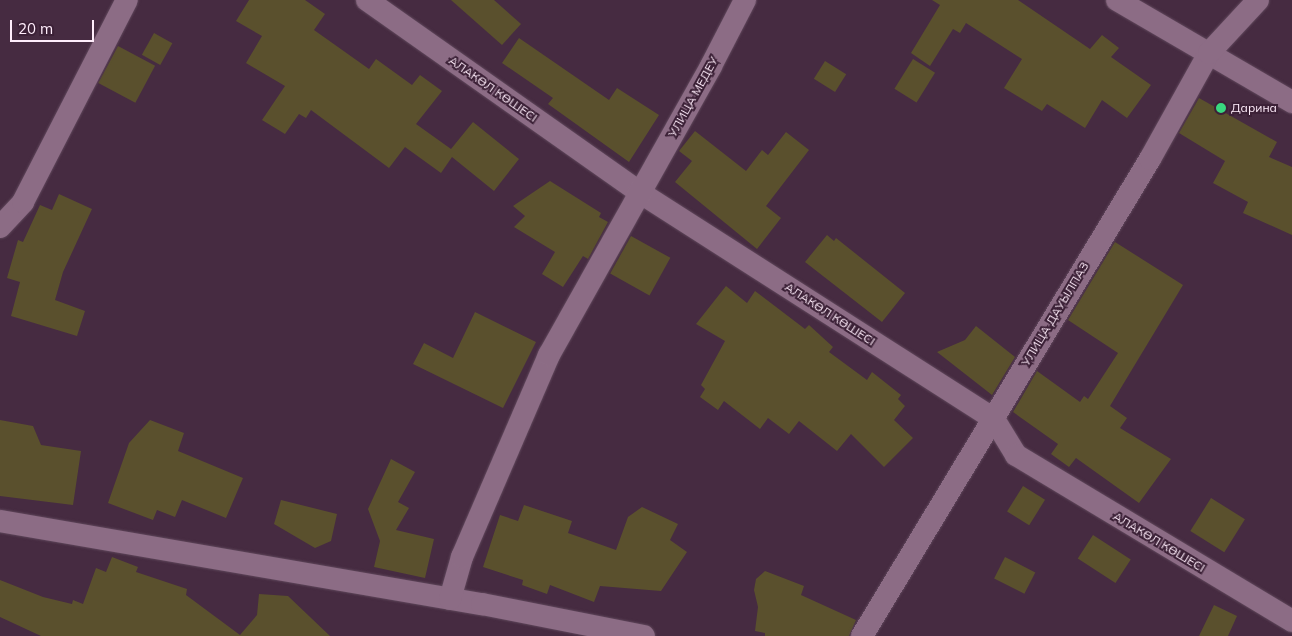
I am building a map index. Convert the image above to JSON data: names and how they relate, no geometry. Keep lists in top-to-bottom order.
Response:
{
  "streets": {
    "street": ["АЛАКӨЛ КӨШЕСІ", "УЛИЦА МЕДЕУ", "УЛИЦА ДАУЫЛПАЗ"]
  },
  "crossings": [
    ["АЛАКӨЛ КӨШЕСІ", "УЛИЦА МЕДЕУ"],
    ["АЛАКӨЛ КӨШЕСІ", "УЛИЦА ДАУЫЛПАЗ"]
  ],
  "places": ["Дарина"],
  "scale_bar": "20 m"
}
